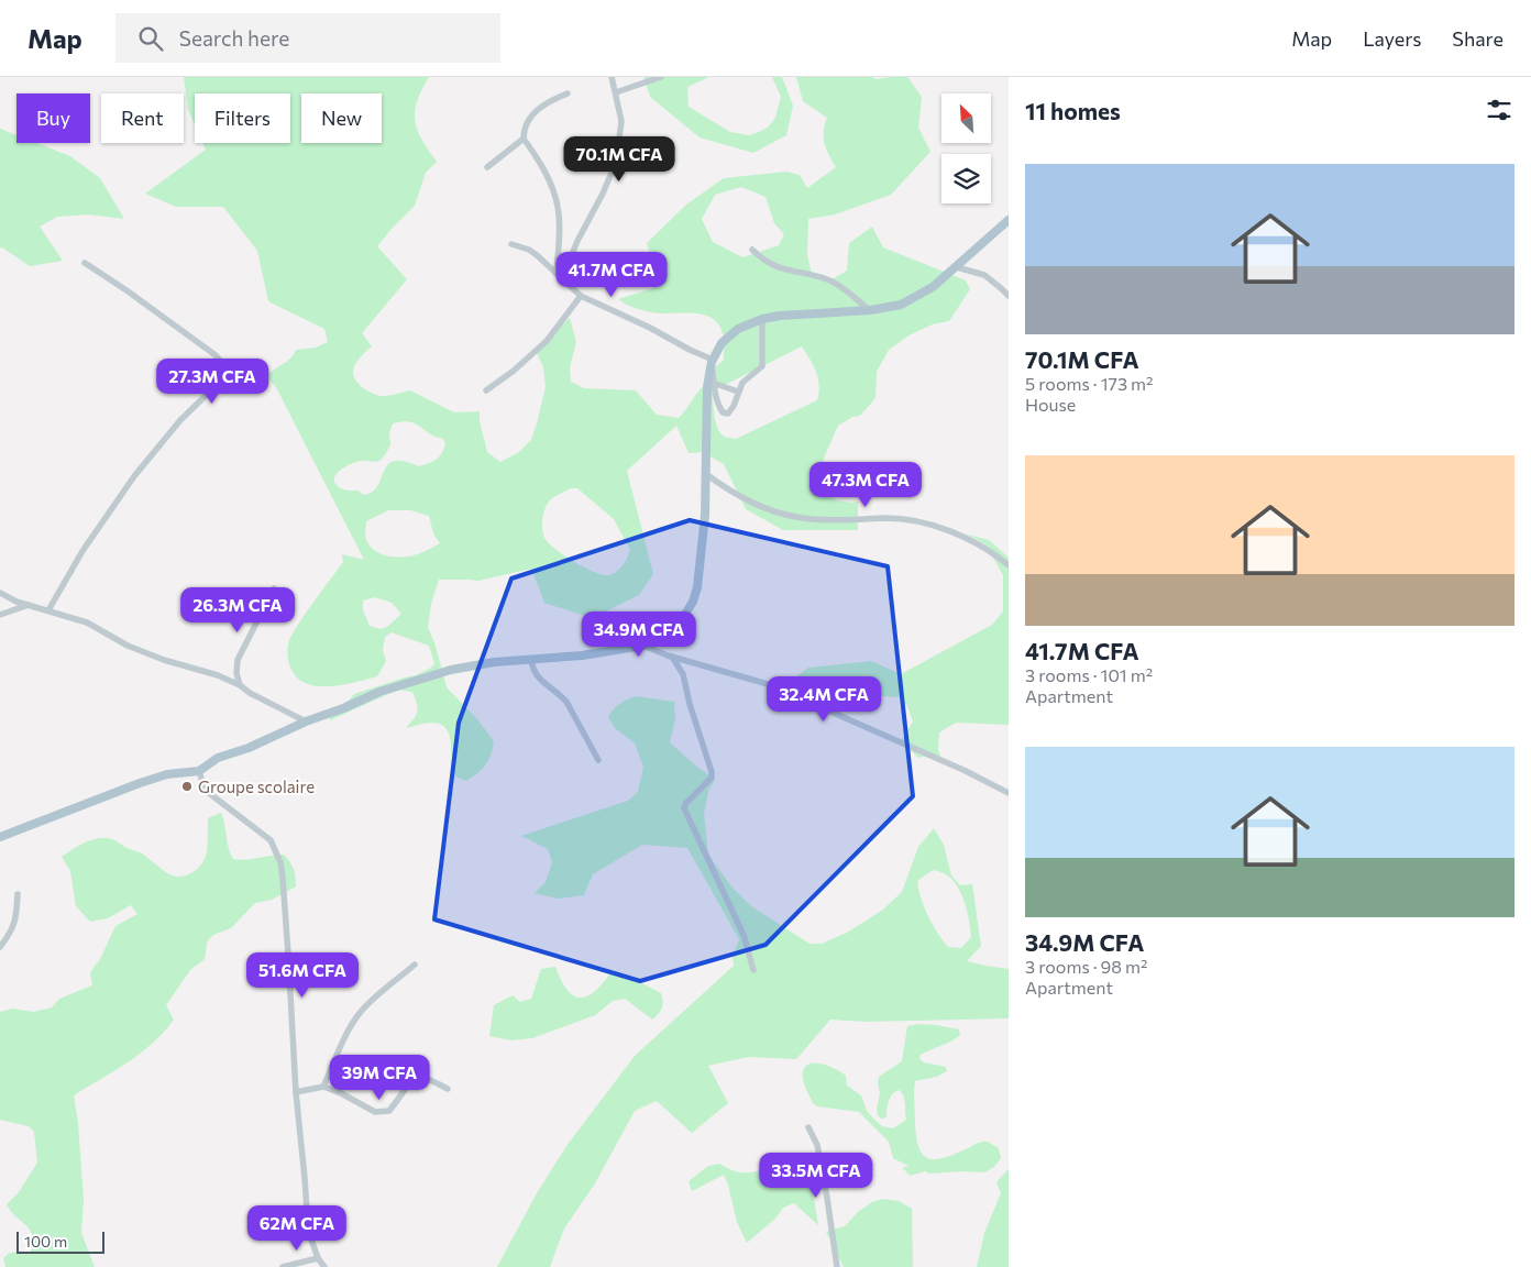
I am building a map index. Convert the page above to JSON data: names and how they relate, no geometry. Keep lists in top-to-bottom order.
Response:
{
  "places": ["Groupe scolaire"],
  "scale_bar": "100 m",
  "north": "top left",
  "page": {
    "header": "Map",
    "search": "Search here",
    "nav": ["Map", "Layers", "Share"],
    "heading": "11 homes",
    "chip": [
      "Buy",
      "Rent",
      "Filters",
      "New"
    ],
    "price": [
      "70.1M CFA",
      "41.7M CFA",
      "27.3M CFA",
      "47.3M CFA",
      "26.3M CFA",
      "34.9M CFA",
      "32.4M CFA",
      "51.6M CFA",
      "39M CFA",
      "33.5M CFA",
      "62M CFA"
    ],
    "list": [
      {
        "name": "70.1M CFA",
        "note": "5 rooms · 173 m² · House"
      },
      {
        "name": "41.7M CFA",
        "note": "3 rooms · 101 m² · Apartment"
      },
      {
        "name": "34.9M CFA",
        "note": "3 rooms · 98 m² · Apartment"
      }
    ],
    "scale": "100 m"
  }
}
